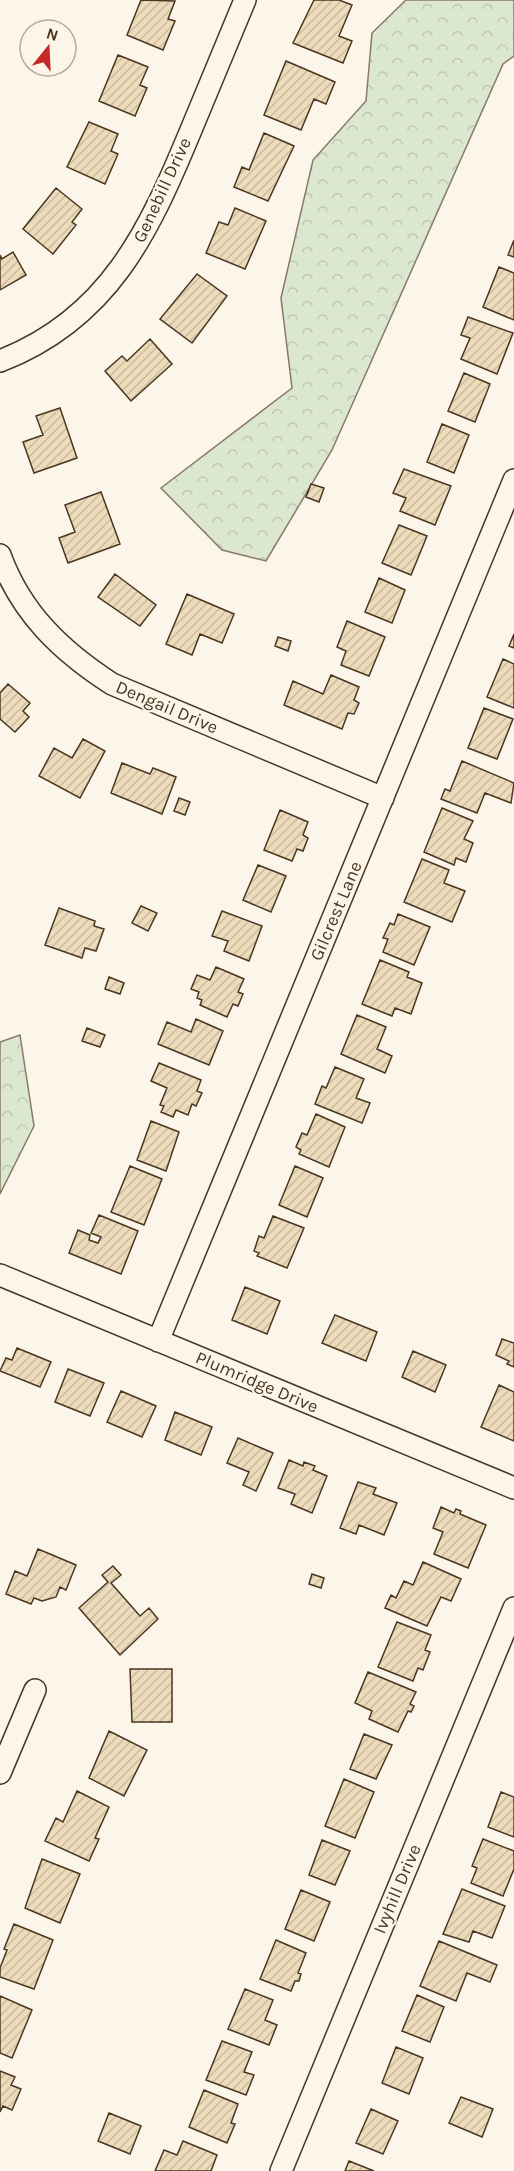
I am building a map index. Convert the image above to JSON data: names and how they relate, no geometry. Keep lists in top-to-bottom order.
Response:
{
  "streets": {
    "street": [
      "Genebill Drive",
      "Dengail Drive",
      "Gilcrest Lane",
      "Plumridge Drive",
      "Ivyhill Drive"
    ]
  },
  "crossings": [
    ["Dengail Drive", "Gilcrest Lane"],
    ["Gilcrest Lane", "Plumridge Drive"]
  ],
  "north": "top"
}
